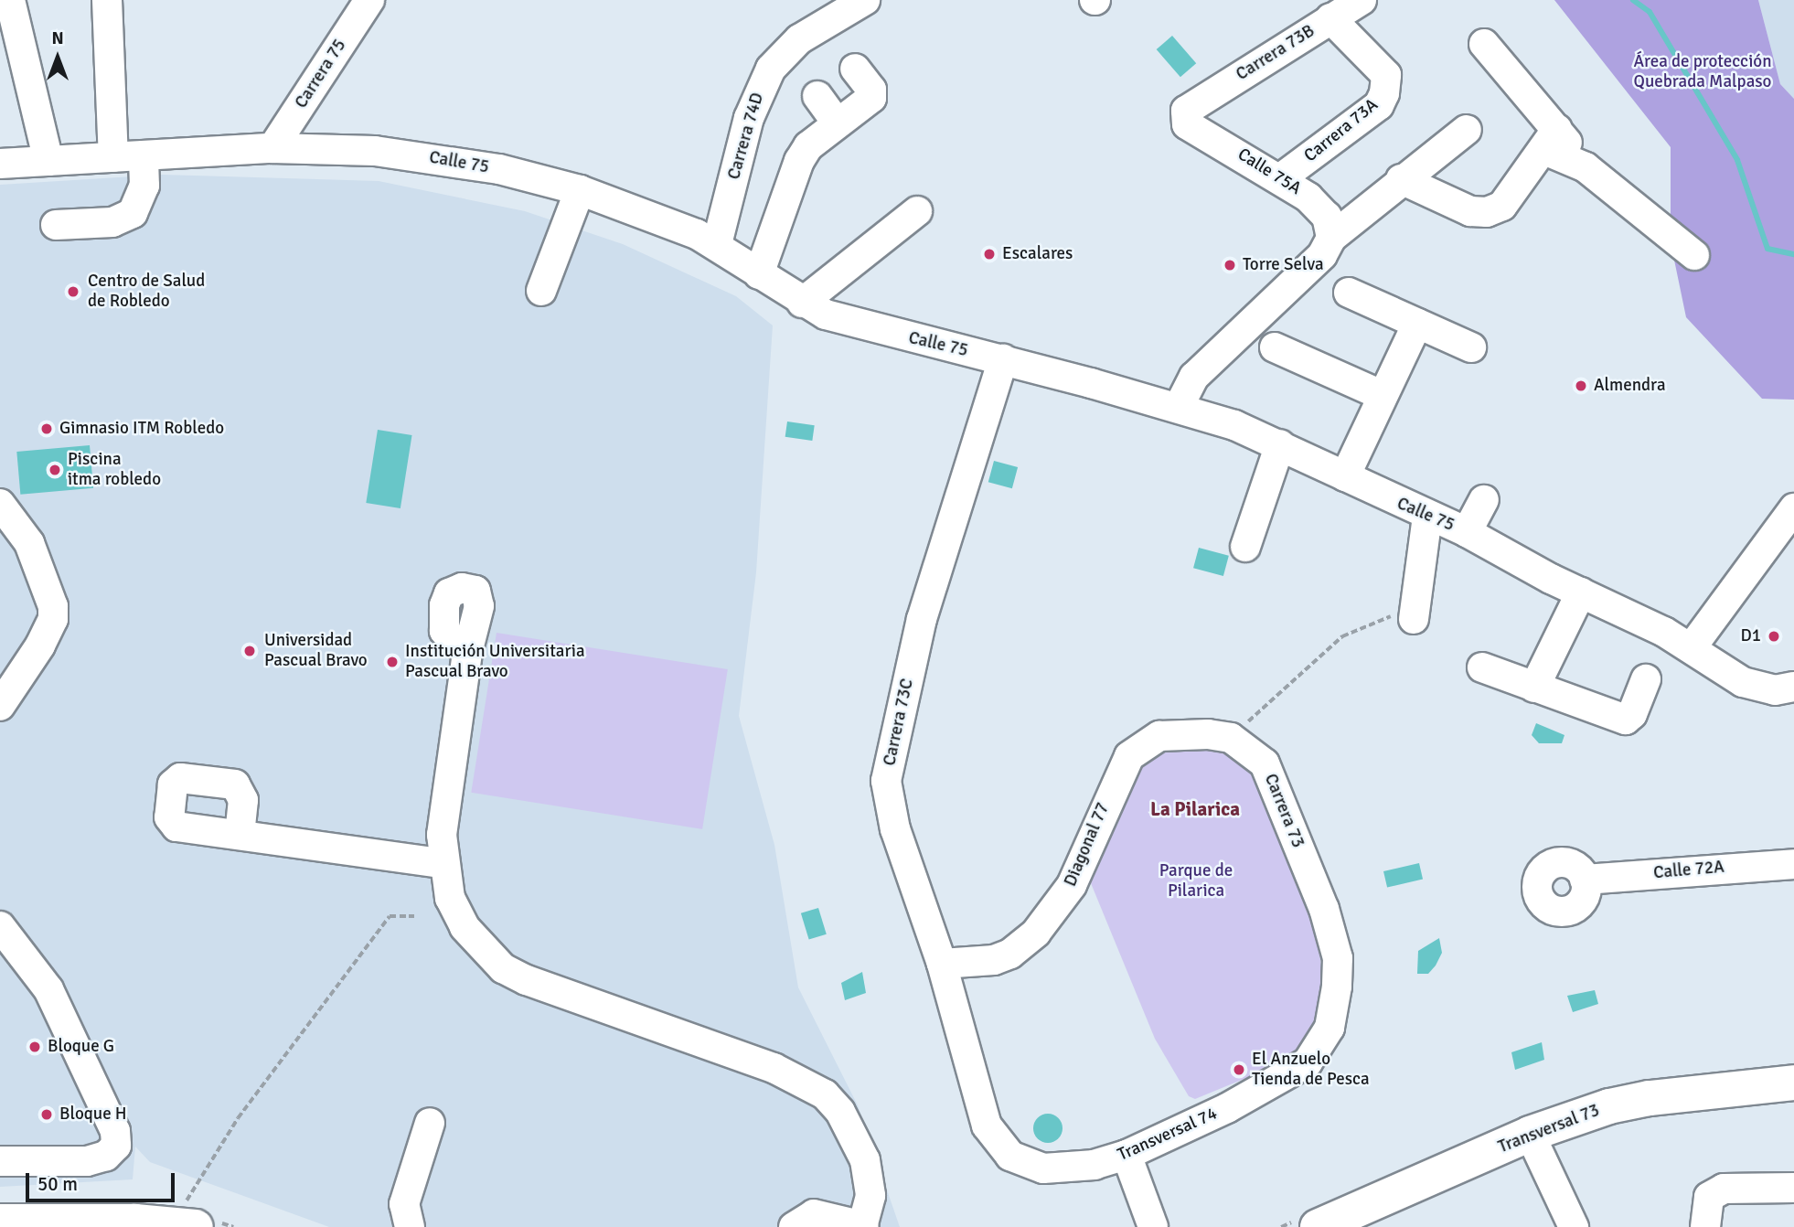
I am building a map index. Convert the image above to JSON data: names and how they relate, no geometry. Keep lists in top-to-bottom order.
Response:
{
  "streets": {
    "main road": ["Transversal 73"],
    "street": [
      "Carrera 73B",
      "Carrera 75",
      "Carrera 73A",
      "Carrera 74D",
      "Calle 75",
      "Calle 75A",
      "Carrera 73C",
      "Carrera 73",
      "Diagonal 77",
      "Calle 72A",
      "Transversal 74"
    ]
  },
  "crossings": [
    ["Carrera 73B", "Carrera 73A"],
    ["Carrera 73B", "Calle 75A"],
    ["Carrera 75", "Calle 75"],
    ["Carrera 73A", "Calle 75A"],
    ["Carrera 74D", "Calle 75"],
    ["Calle 75", "Carrera 73C"],
    ["Carrera 73C", "Diagonal 77"],
    ["Carrera 73C", "Transversal 74"],
    ["Carrera 73", "Diagonal 77"],
    ["Carrera 73", "Transversal 74"]
  ],
  "districts": ["La Pilarica"],
  "parks": ["Área de protección Quebrada Malpaso", "Parque de Pilarica"],
  "places": [
    "Escalares",
    "Torre Selva",
    "Centro de Salud de Robledo",
    "Almendra",
    "Gimnasio ITM Robledo",
    "Piscina itma robledo",
    "D1",
    "Universidad Pascual Bravo",
    "Institución Universitaria Pascual Bravo",
    "Bloque G",
    "El Anzuelo Tienda de Pesca",
    "Bloque H"
  ],
  "scale_bar": "50 m",
  "north": "top"
}
